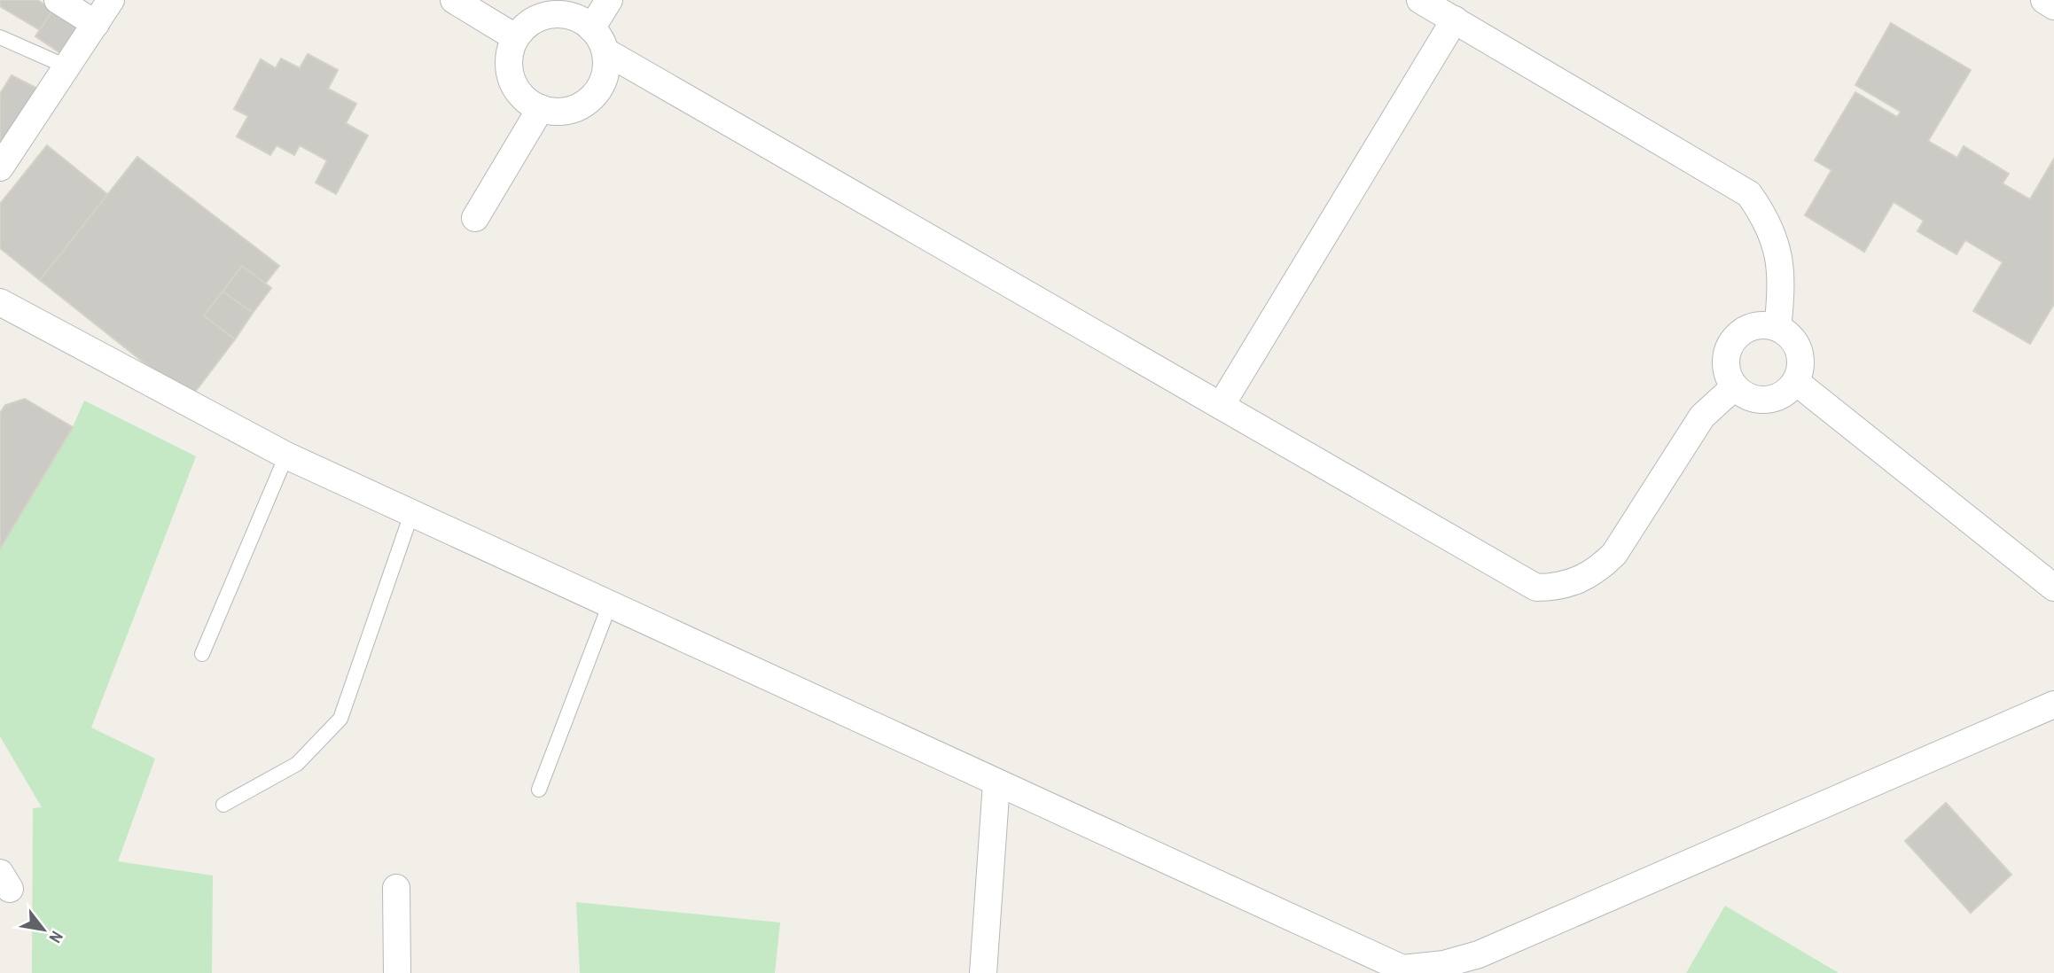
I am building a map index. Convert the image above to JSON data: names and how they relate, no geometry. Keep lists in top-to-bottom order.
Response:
{
  "north": "bottom right"
}
